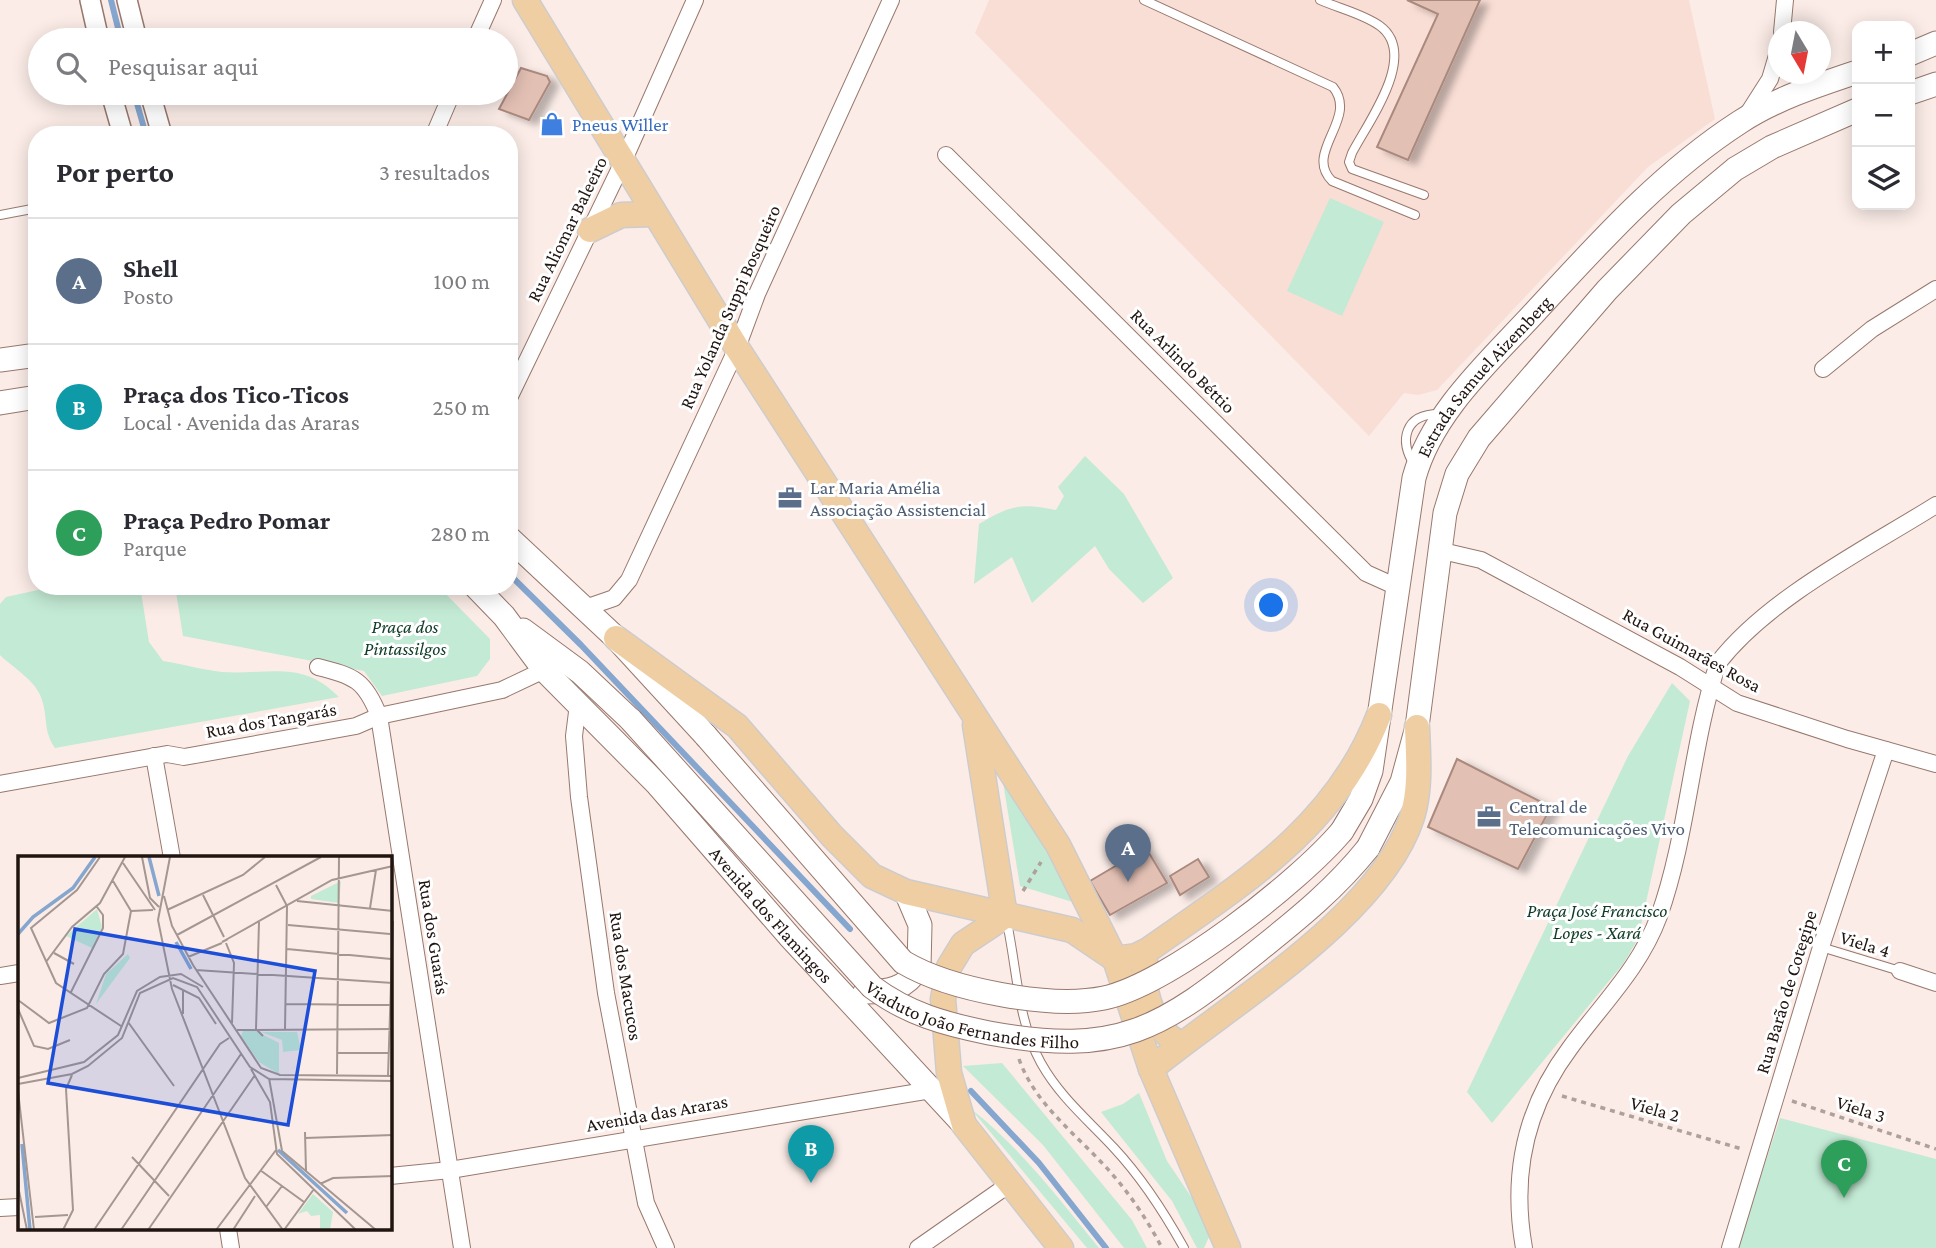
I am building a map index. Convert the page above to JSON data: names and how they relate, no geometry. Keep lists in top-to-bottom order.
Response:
{
  "streets": {
    "main road": ["Estrada Samuel Aizemberg", "Avenida dos Flamingos", "Viaduto João Fernandes Filho"],
    "street": [
      "Rua Aliomar Baleeiro",
      "Rua Yolanda Suppi Bosqueiro",
      "Rua Arlindo Béttio",
      "Rua Guimarães Rosa",
      "Rua dos Tangarás",
      "Rua dos Guarás",
      "Rua dos Macucos",
      "Rua Barão de Cotegipe",
      "Avenida das Araras"
    ],
    "lane": ["Viela 4"],
    "path": ["Viela 2", "Viela 3"]
  },
  "crossings": [
    ["Rua Yolanda Suppi Bosqueiro", "Viaduto João Fernandes Filho"],
    ["Rua Arlindo Béttio", "Estrada Samuel Aizemberg"],
    ["Estrada Samuel Aizemberg", "Rua Guimarães Rosa"],
    ["Estrada Samuel Aizemberg", "Viaduto João Fernandes Filho"],
    ["Rua Guimarães Rosa", "Rua Barão de Cotegipe"],
    ["Rua dos Tangarás", "Avenida dos Flamingos"],
    ["Rua dos Tangarás", "Rua dos Guarás"],
    ["Avenida dos Flamingos", "Rua dos Macucos"],
    ["Avenida dos Flamingos", "Viaduto João Fernandes Filho"],
    ["Avenida dos Flamingos", "Avenida das Araras"],
    ["Rua dos Guarás", "Avenida das Araras"],
    ["Viela 4", "Rua Barão de Cotegipe"],
    ["Rua dos Macucos", "Avenida das Araras"],
    ["Rua Barão de Cotegipe", "Viela 2"],
    ["Rua Barão de Cotegipe", "Viela 3"]
  ],
  "parks": ["Praça dos Pintassilgos", "Praça José Francisco Lopes - Xará"],
  "places": {
    "shop": ["Pneus Willer"],
    "office": ["Lar Maria Amélia Associação Assistencial", "Central de Telecomunicações Vivo"]
  },
  "north": "bottom",
  "page": {
    "map_buttons": ["+", "−"],
    "search": "Pesquisar aqui",
    "heading": ["Por perto", "3 resultados"],
    "list": [
      {
        "mark": "A",
        "name": "Shell",
        "note": "Posto",
        "value": "100 m"
      },
      {
        "mark": "B",
        "name": "Praça dos Tico-Ticos",
        "note": "Local · Avenida das Araras",
        "value": "250 m"
      },
      {
        "mark": "C",
        "name": "Praça Pedro Pomar",
        "note": "Parque",
        "value": "280 m"
      }
    ],
    "pins": ["A", "B", "C"]
  }
}
